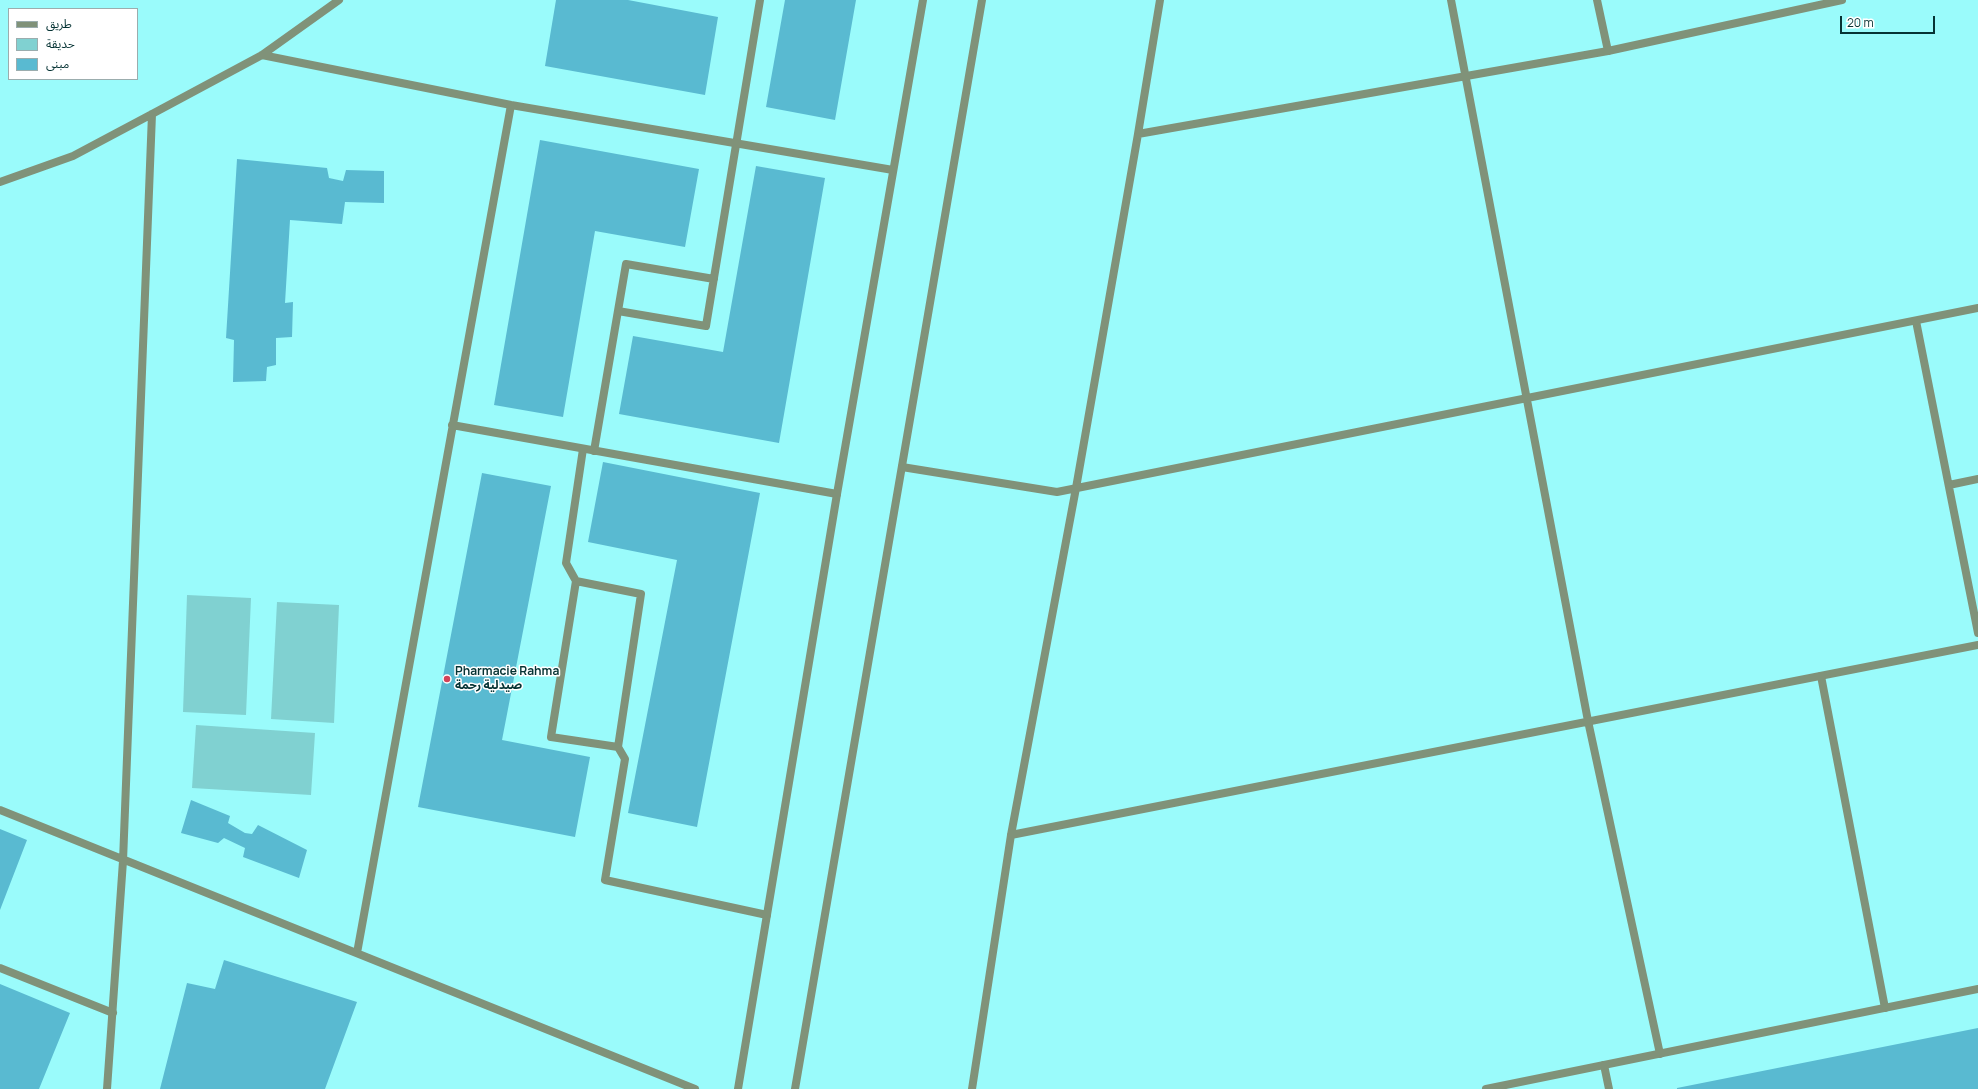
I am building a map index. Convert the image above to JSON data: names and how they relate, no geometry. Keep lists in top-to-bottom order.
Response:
{
  "places": ["Pharmacie Rahma صيدلية رحمة"],
  "legend": ["طريق", "حديقة", "مبنى"],
  "scale_bar": "20 m"
}
